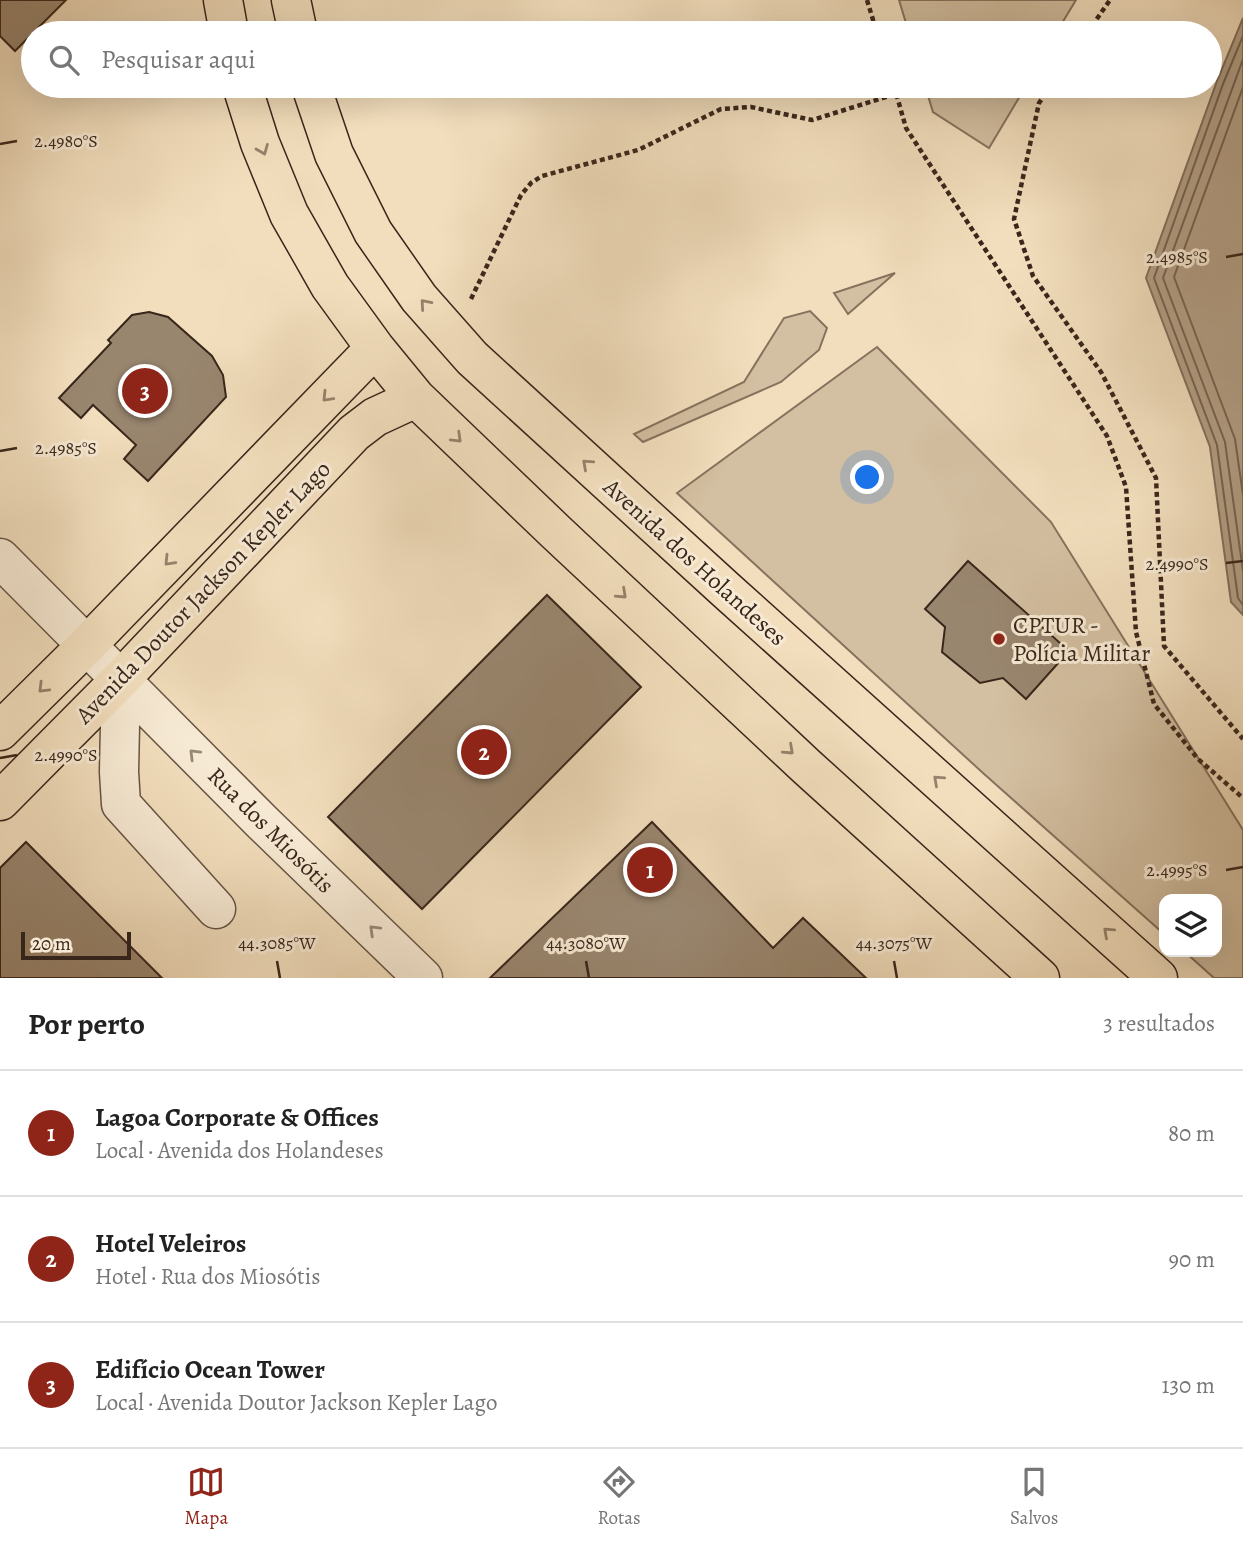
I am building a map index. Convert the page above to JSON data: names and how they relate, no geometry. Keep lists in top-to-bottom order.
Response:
{
  "streets": {
    "main road": ["Avenida dos Holandeses", "Avenida Doutor Jackson Kepler Lago"],
    "street": ["Rua dos Miosótis"]
  },
  "crossings": [
    ["Avenida Doutor Jackson Kepler Lago", "Rua dos Miosótis"]
  ],
  "one_way": ["Rua dos Miosótis"],
  "places": ["CPTUR - Polícia Militar"],
  "scale_bar": "20 m",
  "page": {
    "search": "Pesquisar aqui",
    "pins": ["3", "2", "1"],
    "scale": "20 m",
    "heading": ["Por perto", "3 resultados"],
    "list": [
      {
        "mark": "1",
        "name": "Lagoa Corporate & Offices",
        "note": "Local · Avenida dos Holandeses",
        "value": "80 m"
      },
      {
        "mark": "2",
        "name": "Hotel Veleiros",
        "note": "Hotel · Rua dos Miosótis",
        "value": "90 m"
      },
      {
        "mark": "3",
        "name": "Edifício Ocean Tower",
        "note": "Local · Avenida Doutor Jackson Kepler Lago",
        "value": "130 m"
      }
    ],
    "nav": ["Mapa", "Rotas", "Salvos"]
  },
  "coordinates": [
    "2.4980°S",
    "2.4985°S",
    "2.4990°S",
    "2.4995°S",
    "44.3085°W",
    "44.3080°W",
    "44.3075°W"
  ]
}
